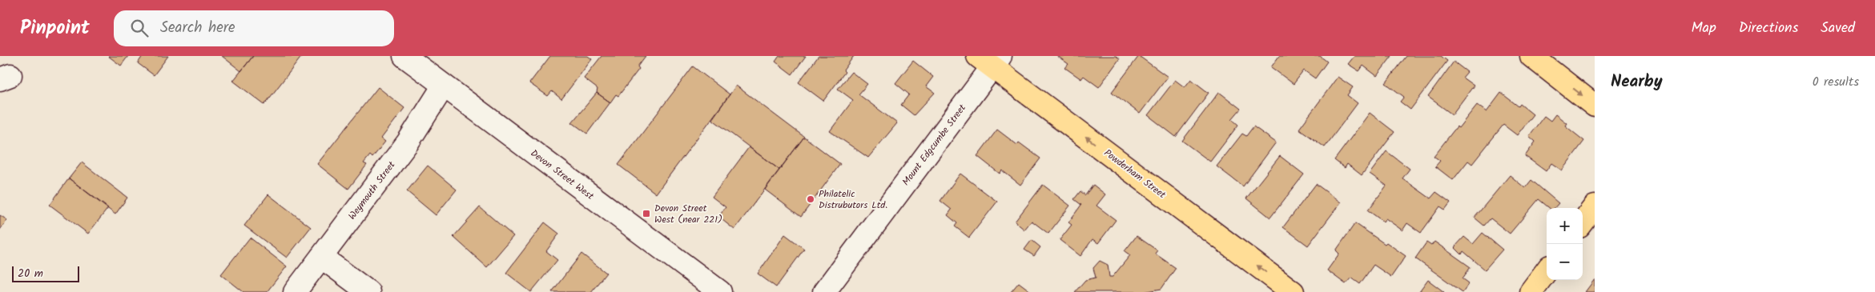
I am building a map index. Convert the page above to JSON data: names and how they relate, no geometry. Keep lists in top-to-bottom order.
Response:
{
  "streets": {
    "main road": ["Powderham Street"],
    "street": ["Mount Edgcumbe Street", "Devon Street West", "Weymouth Street"]
  },
  "crossings": [
    ["Mount Edgcumbe Street", "Powderham Street"],
    ["Devon Street West", "Weymouth Street"]
  ],
  "one_way": ["Powderham Street"],
  "places": {
    "other": ["Philatelic Distrubutors Ltd."],
    "transit": ["Devon Street West (near 221)"]
  },
  "scale_bar": "20 m",
  "page": {
    "header": "Pinpoint",
    "search": "Search here",
    "nav": ["Map", "Directions", "Saved"],
    "heading": ["Nearby", "0 results"],
    "map_buttons": ["+", "−"],
    "scale": "20 m"
  }
}
